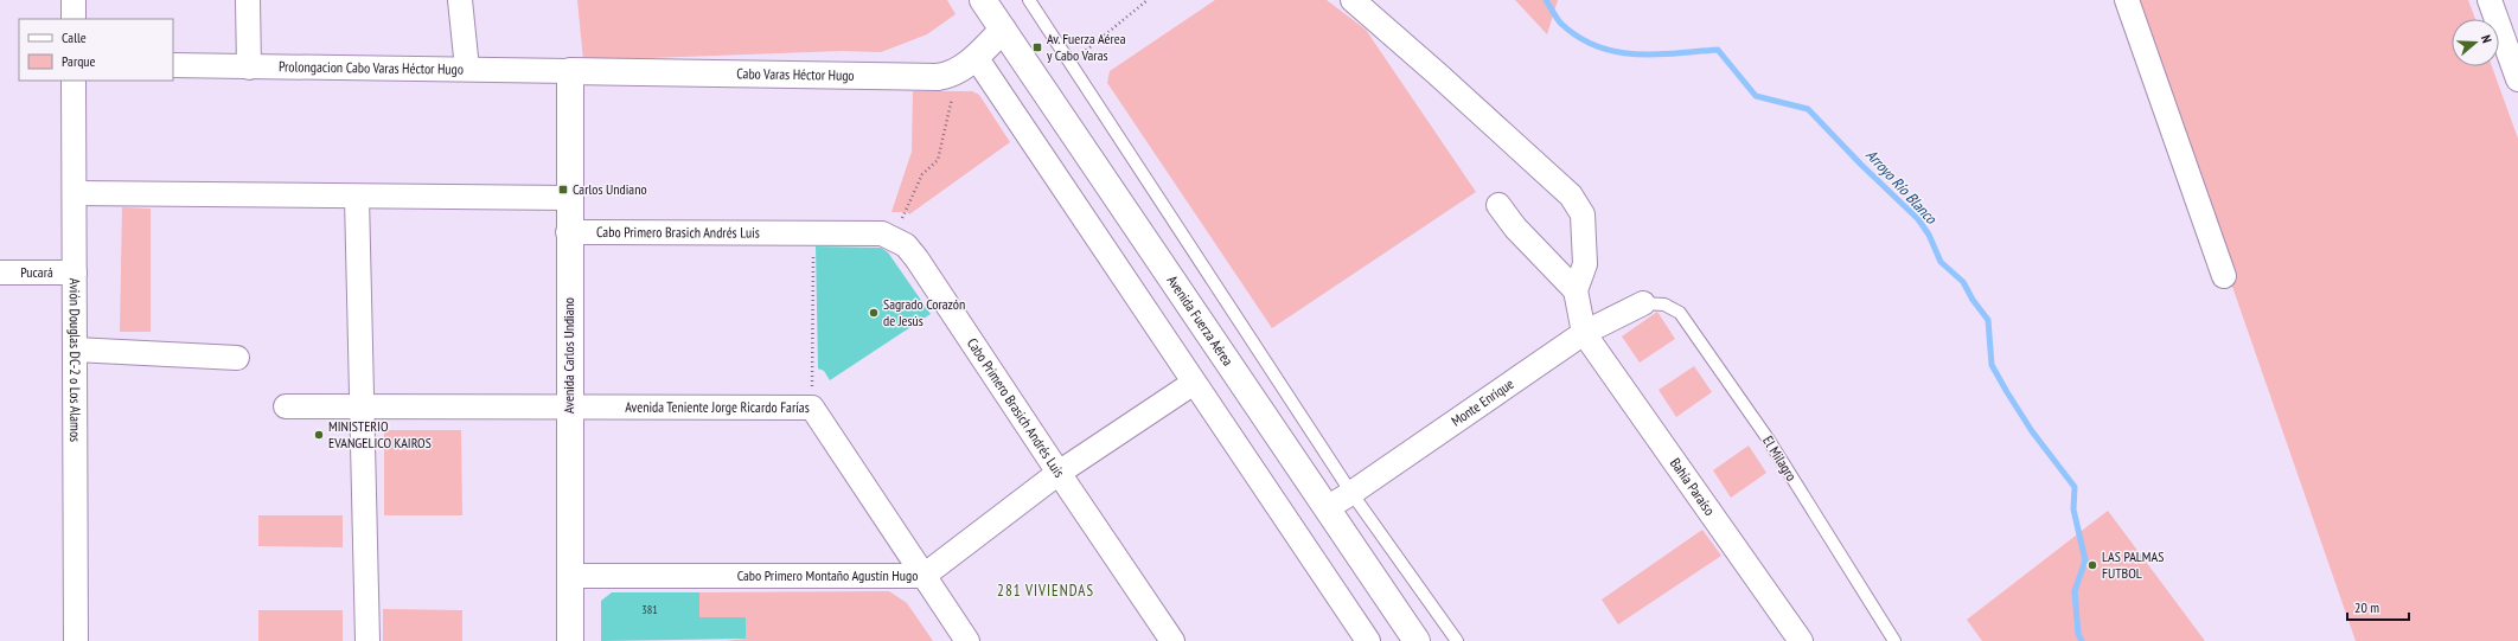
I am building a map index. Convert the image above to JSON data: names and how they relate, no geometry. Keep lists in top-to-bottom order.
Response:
{
  "streets": {
    "street": [
      "Prolongacion Cabo Varas Héctor Hugo",
      "Cabo Varas Héctor Hugo",
      "Cabo Primero Brasich Andrés Luis",
      "Pucará",
      "Avenida Fuerza Aérea",
      "Avenida Carlos Undiano",
      "Avión Douglas DC-2 o Los Alamos",
      "Monte Enrique",
      "Avenida Teniente Jorge Ricardo Farías",
      "Bahía Paraíso",
      "Cabo Primero Montaño Agustín Hugo"
    ],
    "lane": ["El Milagro"]
  },
  "crossings": [
    ["Prolongacion Cabo Varas Héctor Hugo", "Cabo Varas Héctor Hugo"],
    ["Prolongacion Cabo Varas Héctor Hugo", "Avenida Carlos Undiano"],
    ["Cabo Varas Héctor Hugo", "Avenida Fuerza Aérea"],
    ["Cabo Varas Héctor Hugo", "Avenida Carlos Undiano"],
    ["Cabo Primero Brasich Andrés Luis", "Avenida Carlos Undiano"],
    ["Cabo Primero Brasich Andrés Luis", "Cabo Primero Montaño Agustín Hugo"],
    ["Pucará", "Avión Douglas DC-2 o Los Alamos"],
    ["Avenida Fuerza Aérea", "Monte Enrique"],
    ["Avenida Carlos Undiano", "Avenida Teniente Jorge Ricardo Farías"],
    ["Avenida Carlos Undiano", "Cabo Primero Montaño Agustín Hugo"],
    ["Monte Enrique", "El Milagro"],
    ["Monte Enrique", "Bahía Paraíso"],
    ["Avenida Teniente Jorge Ricardo Farías", "Cabo Primero Montaño Agustín Hugo"]
  ],
  "districts": ["281 VIVIENDAS"],
  "water": ["Arroyo Río Blanco"],
  "places": {
    "transit": ["Av. Fuerza Aérea y Cabo Varas", "Carlos Undiano"],
    "other": ["Sagrado Corazón de Jesús", "MINISTERIO EVANGELICO KAIROS", "LAS PALMAS FUTBOL"]
  },
  "house_numbers": ["381"],
  "legend": ["Calle", "Parque"],
  "scale_bar": "20 m",
  "north": "right"
}
